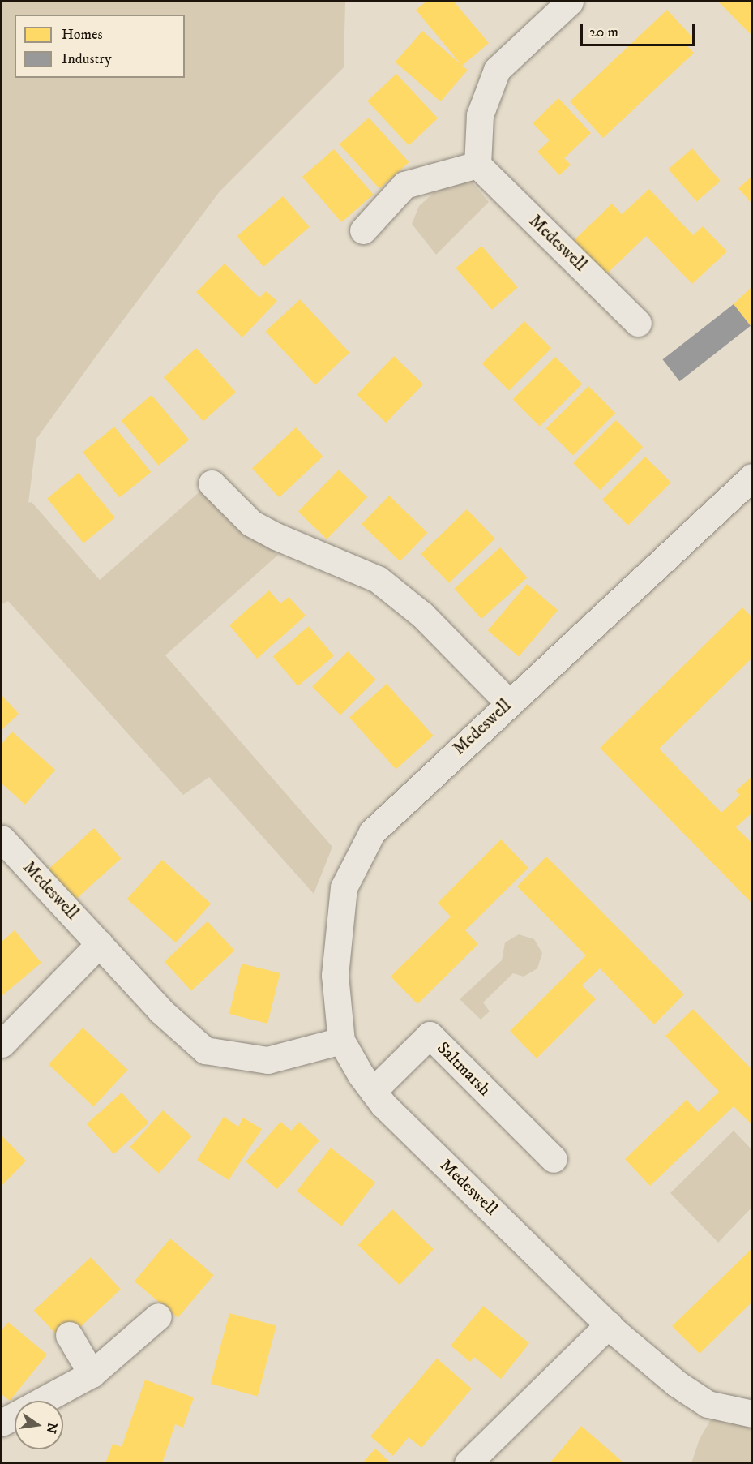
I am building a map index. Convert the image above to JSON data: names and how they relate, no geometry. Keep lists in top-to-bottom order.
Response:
{
  "streets": {
    "street": ["Medeswell", "Saltmarsh"]
  },
  "crossings": [
    ["Medeswell", "Saltmarsh"]
  ],
  "legend": ["Homes", "Industry"],
  "scale_bar": "20 m",
  "north": "right"
}
